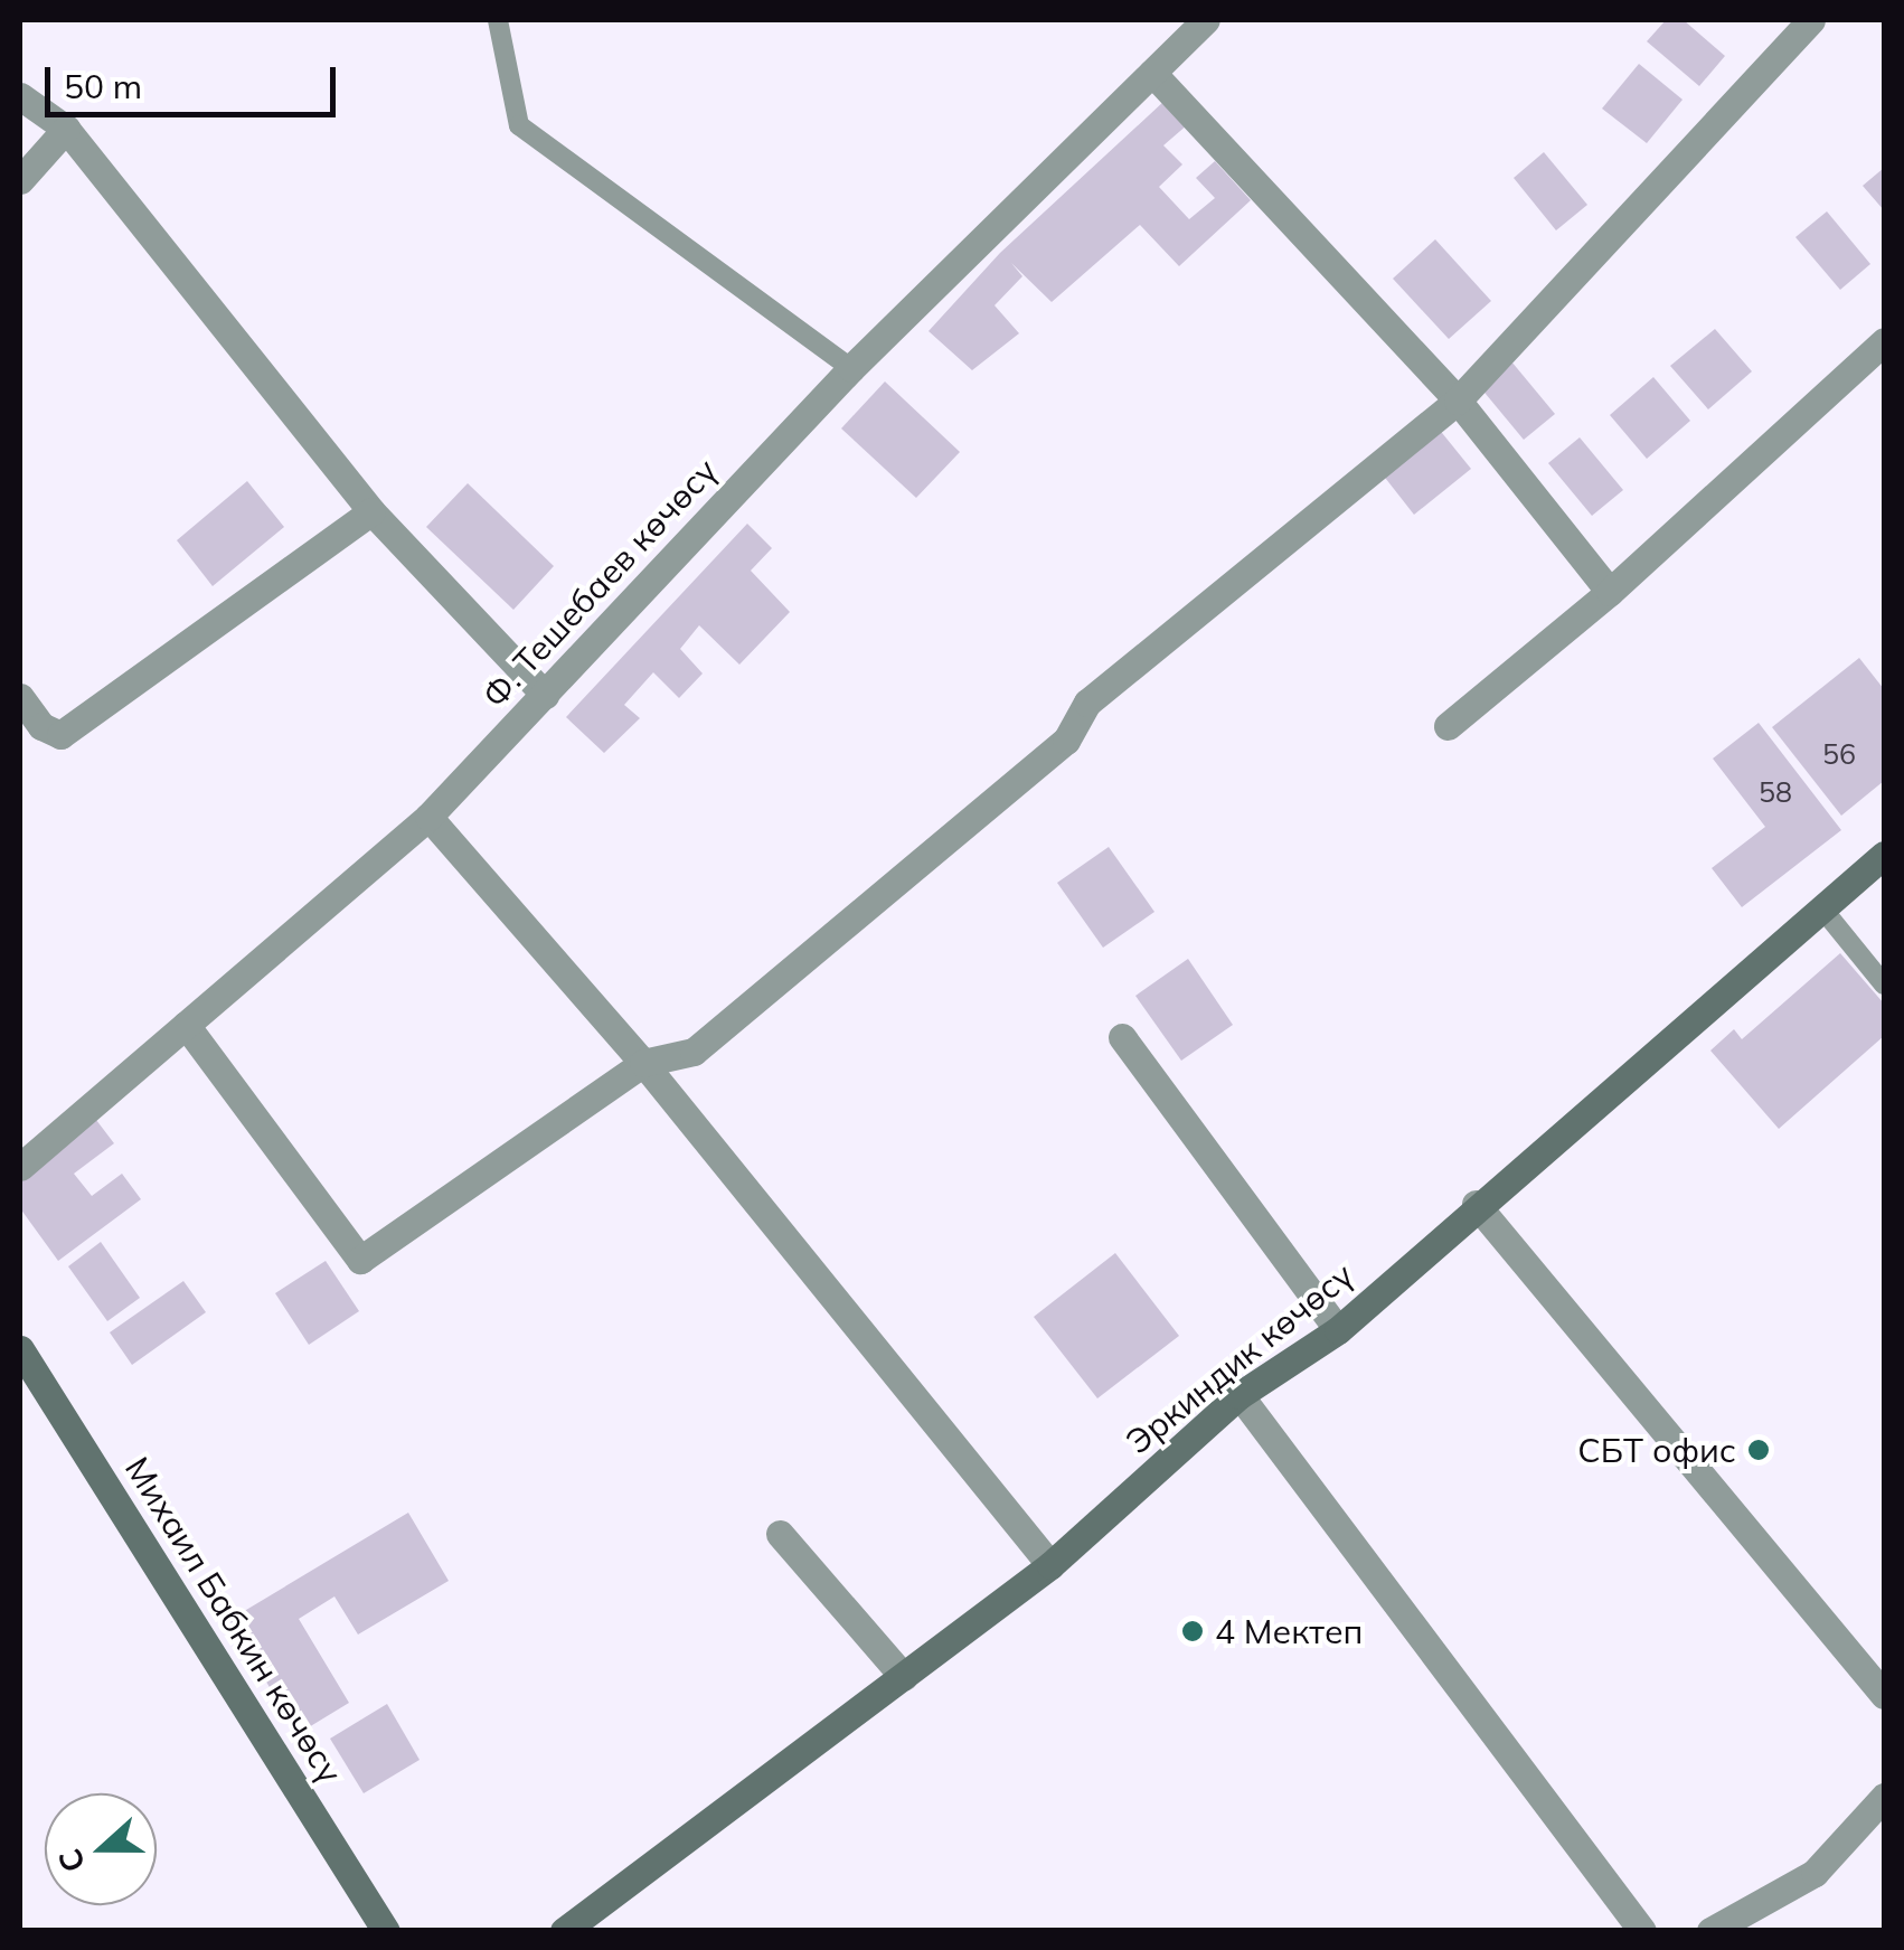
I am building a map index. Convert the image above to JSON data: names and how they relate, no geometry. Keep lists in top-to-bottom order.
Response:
{
  "streets": {
    "main road": ["Эркиндик көчөсү", "Михаил Бабкин көчөсү"],
    "street": ["Ф. Тешебаев көчөсү"]
  },
  "places": ["СБТ офис", "4 Мектеп"],
  "house_numbers": ["56", "58"],
  "scale_bar": "50 m",
  "north": "left"
}
